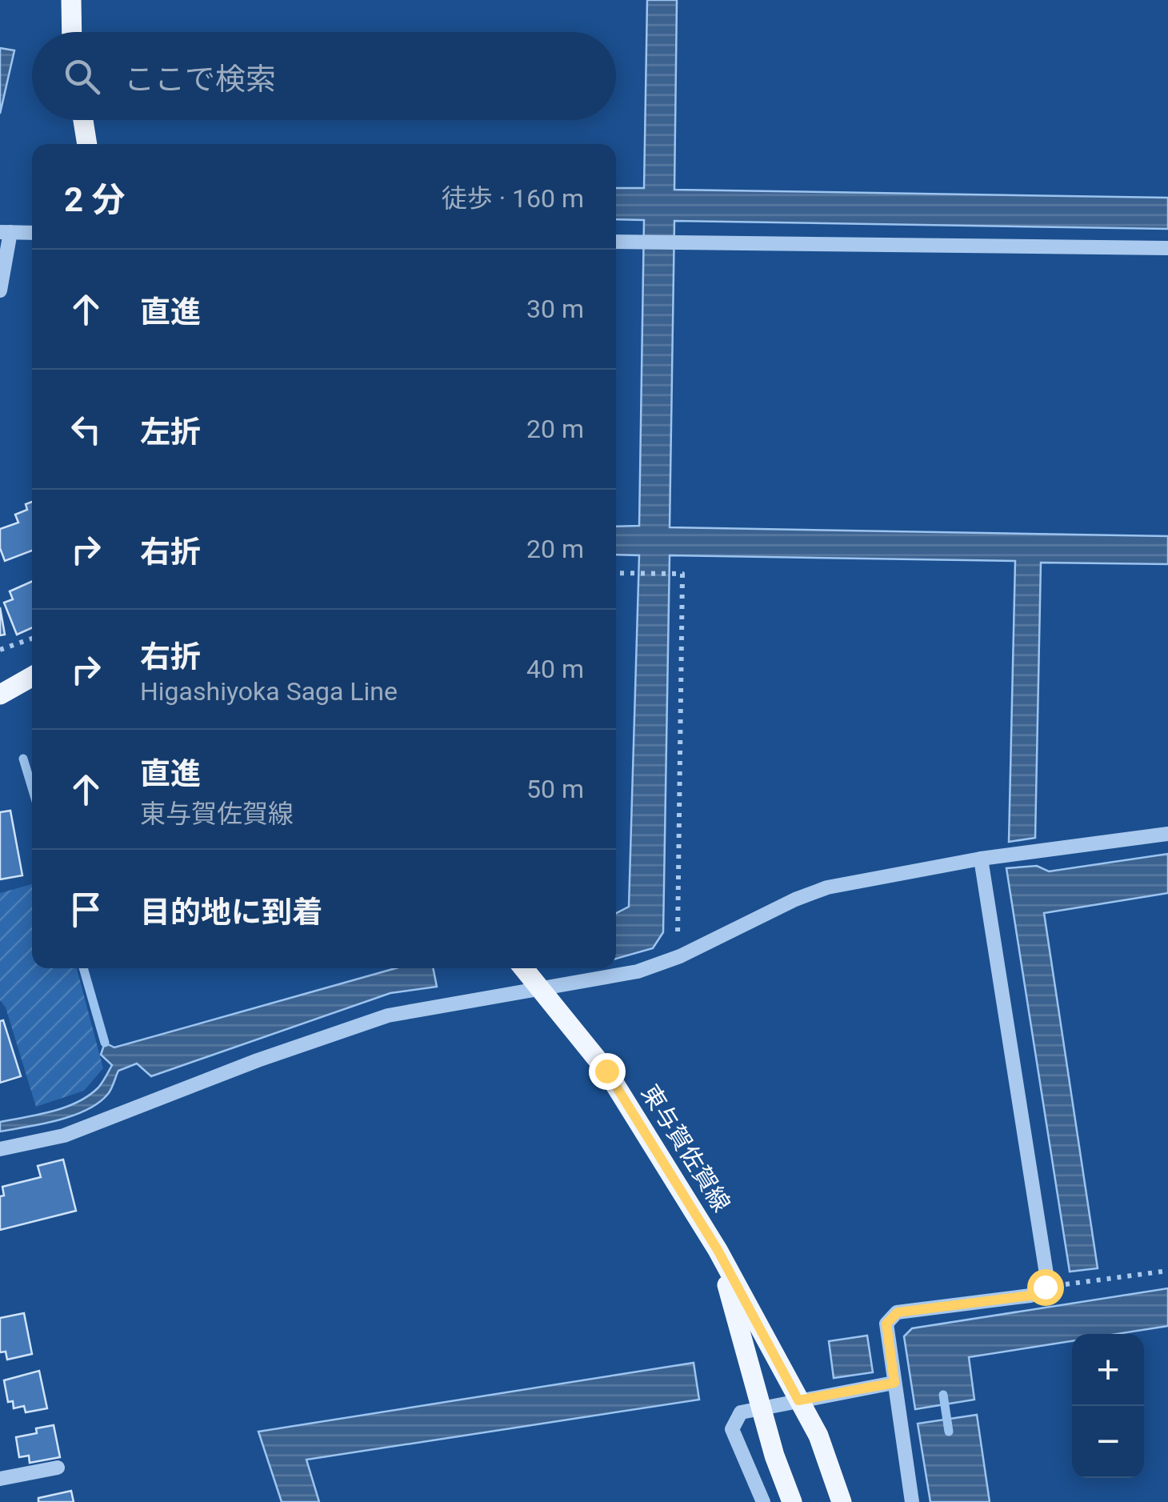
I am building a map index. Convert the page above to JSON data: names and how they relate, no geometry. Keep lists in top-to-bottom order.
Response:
{
  "streets": {
    "main road": ["東与賀佐賀線"]
  },
  "page": {
    "search": "ここで検索",
    "heading": ["2 分", "徒歩 · 160 m"],
    "list": [
      ["直進", "30 m"],
      ["左折", "20 m"],
      ["右折", "20 m"],
      ["右折", "Higashiyoka Saga Line", "40 m"],
      ["直進", "東与賀佐賀線", "50 m"],
      "目的地に到着"
    ],
    "map_buttons": ["+", "−"]
  }
}
